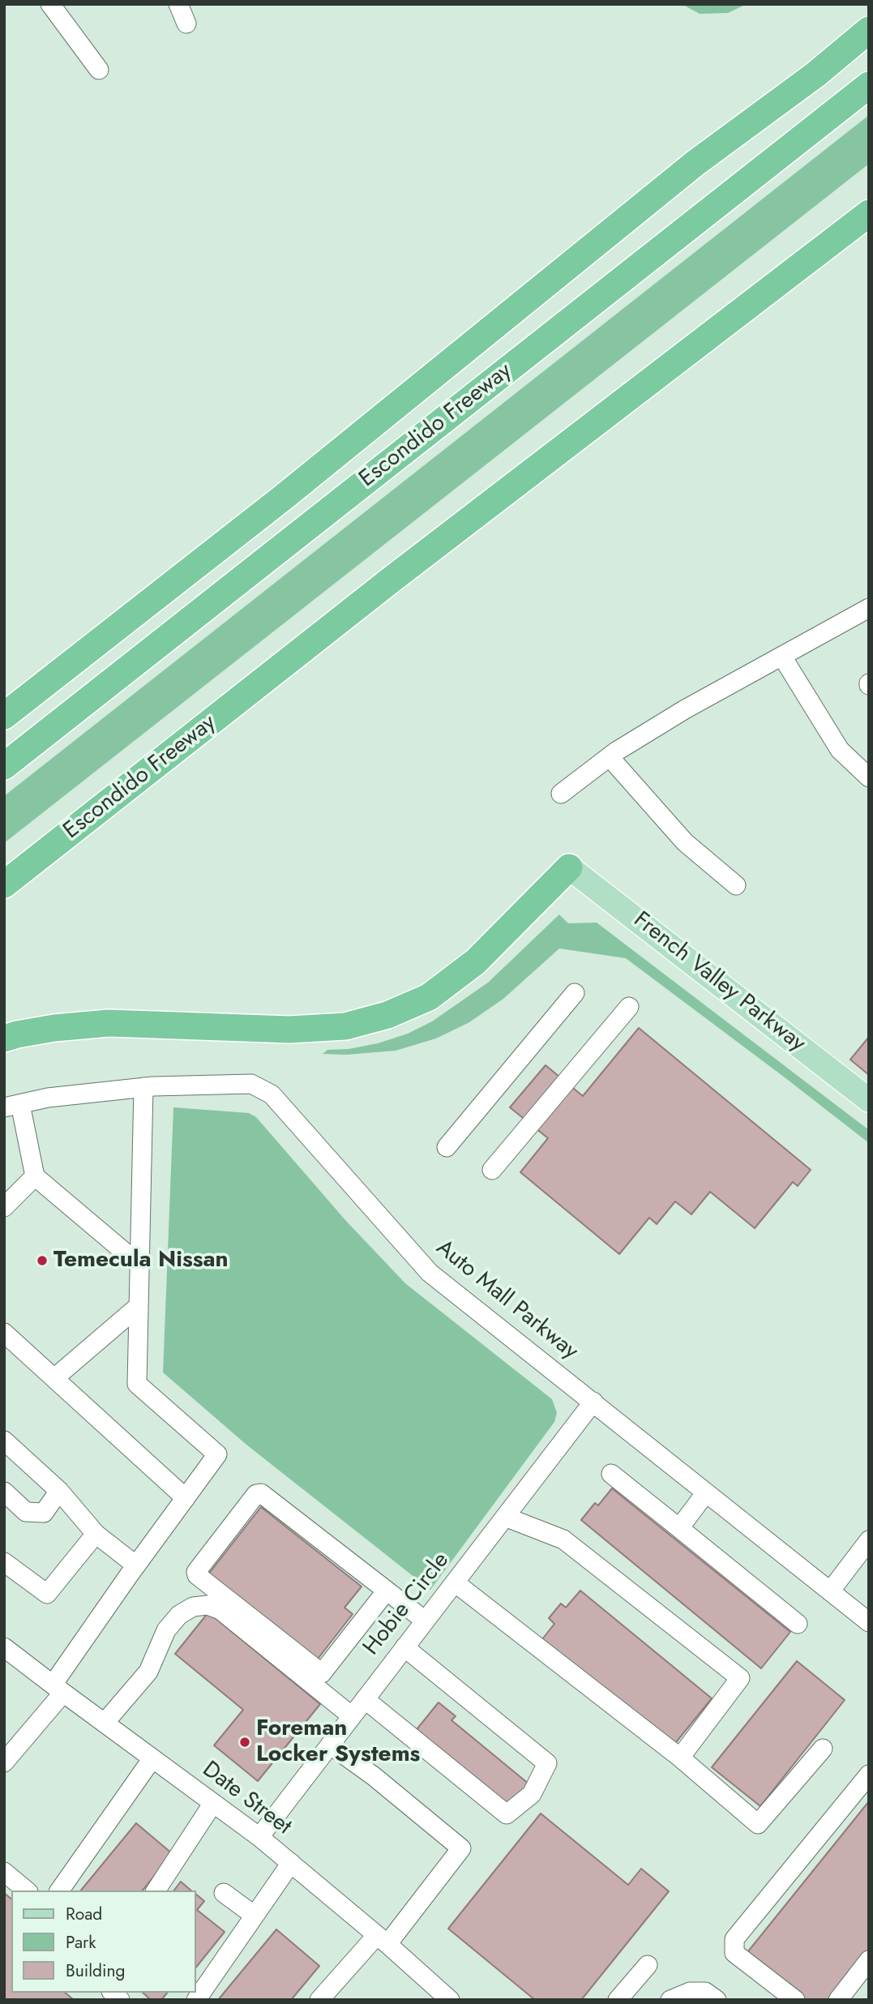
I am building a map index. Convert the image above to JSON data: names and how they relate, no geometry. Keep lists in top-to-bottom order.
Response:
{
  "streets": {
    "highway": ["Escondido Freeway"],
    "main road": ["French Valley Parkway"],
    "street": ["Auto Mall Parkway", "Hobie Circle", "Date Street"]
  },
  "crossings": [
    ["Auto Mall Parkway", "Hobie Circle"],
    ["Hobie Circle", "Date Street"]
  ],
  "places": ["Temecula Nissan", "Foreman Locker Systems"],
  "legend": ["Road", "Park", "Building"]
}
